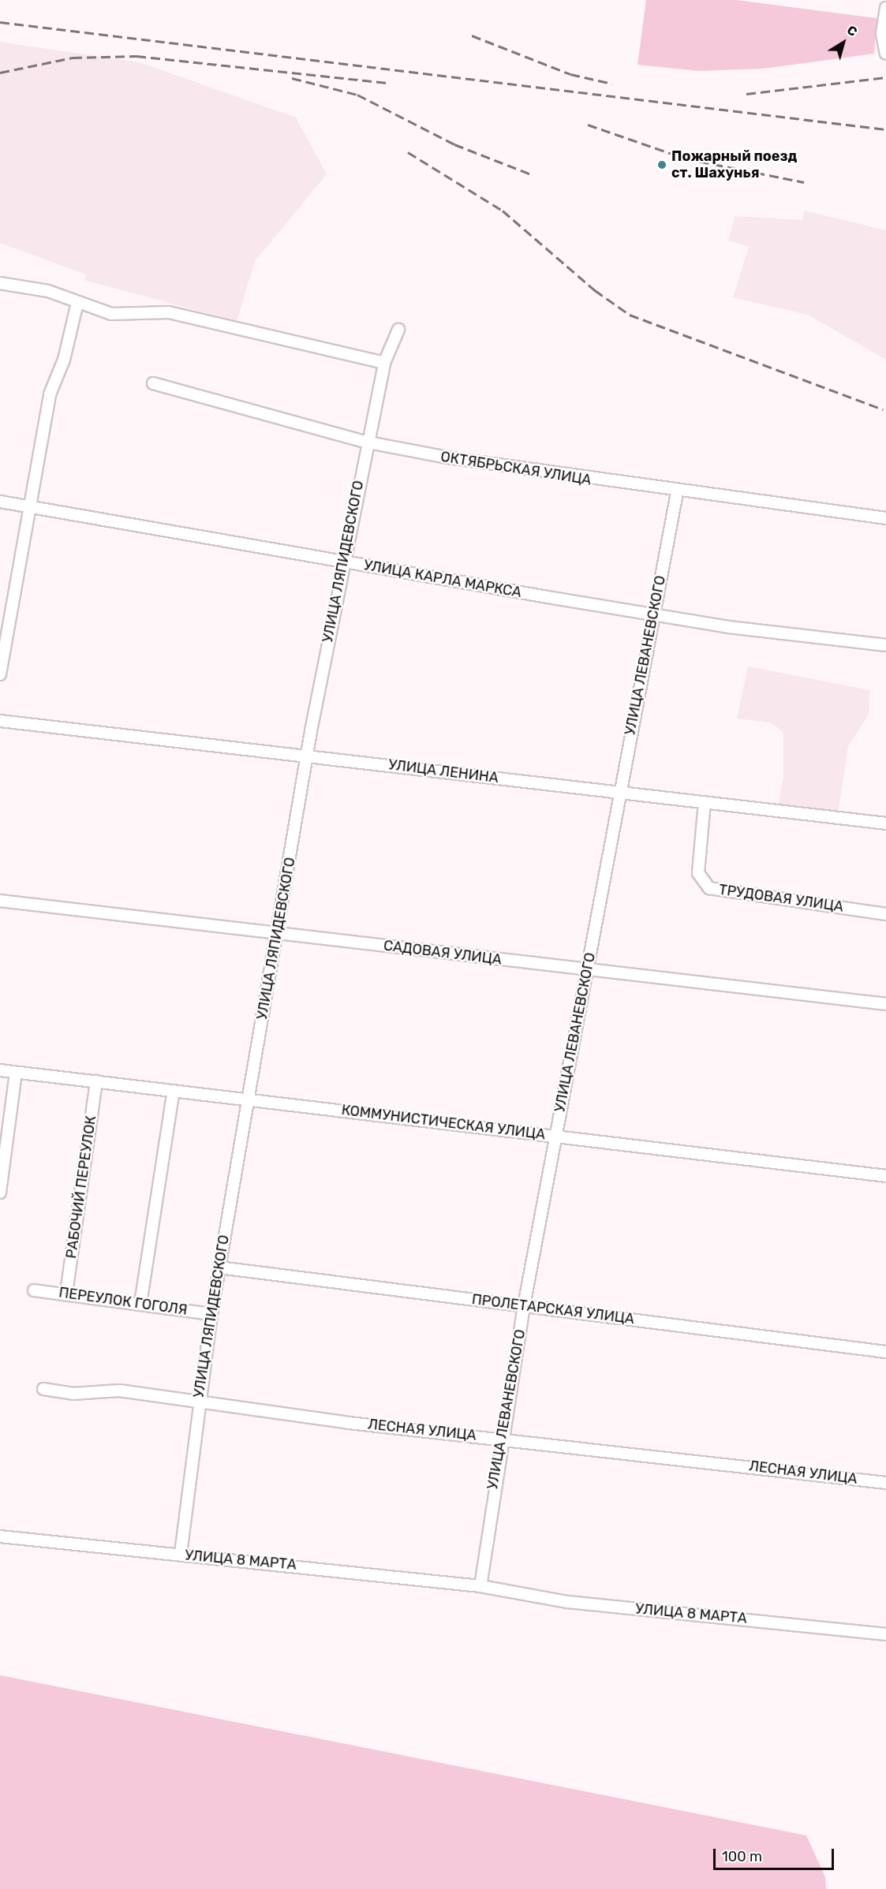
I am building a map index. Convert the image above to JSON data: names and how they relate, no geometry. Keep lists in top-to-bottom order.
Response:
{
  "streets": {
    "street": [
      "ОКТЯБРЬСКАЯ УЛИЦА",
      "УЛИЦА ЛЯПИДЕВСКОГО",
      "УЛИЦА КАРЛА МАРКСА",
      "УЛИЦА ЛЕВАНЕВСКОГО",
      "УЛИЦА ЛЕНИНА",
      "ТРУДОВАЯ УЛИЦА",
      "САДОВАЯ УЛИЦА",
      "КОММУНИСТИЧЕСКАЯ УЛИЦА",
      "РАБОЧИЙ ПЕРЕУЛОК",
      "ПЕРЕУЛОК ГОГОЛЯ",
      "ПРОЛЕТАРСКАЯ УЛИЦА",
      "ЛЕСНАЯ УЛИЦА",
      "УЛИЦА 8 МАРТА"
    ]
  },
  "crossings": [
    ["ОКТЯБРЬСКАЯ УЛИЦА", "УЛИЦА ЛЯПИДЕВСКОГО"],
    ["ОКТЯБРЬСКАЯ УЛИЦА", "УЛИЦА ЛЕВАНЕВСКОГО"],
    ["УЛИЦА ЛЯПИДЕВСКОГО", "УЛИЦА КАРЛА МАРКСА"],
    ["УЛИЦА ЛЯПИДЕВСКОГО", "УЛИЦА ЛЕНИНА"],
    ["УЛИЦА ЛЯПИДЕВСКОГО", "САДОВАЯ УЛИЦА"],
    ["УЛИЦА ЛЯПИДЕВСКОГО", "КОММУНИСТИЧЕСКАЯ УЛИЦА"],
    ["УЛИЦА ЛЯПИДЕВСКОГО", "ПЕРЕУЛОК ГОГОЛЯ"],
    ["УЛИЦА ЛЯПИДЕВСКОГО", "ПРОЛЕТАРСКАЯ УЛИЦА"],
    ["УЛИЦА ЛЯПИДЕВСКОГО", "ЛЕСНАЯ УЛИЦА"],
    ["УЛИЦА ЛЯПИДЕВСКОГО", "УЛИЦА 8 МАРТА"],
    ["УЛИЦА КАРЛА МАРКСА", "УЛИЦА ЛЕВАНЕВСКОГО"],
    ["УЛИЦА ЛЕВАНЕВСКОГО", "УЛИЦА ЛЕНИНА"],
    ["УЛИЦА ЛЕВАНЕВСКОГО", "САДОВАЯ УЛИЦА"],
    ["УЛИЦА ЛЕВАНЕВСКОГО", "КОММУНИСТИЧЕСКАЯ УЛИЦА"],
    ["УЛИЦА ЛЕВАНЕВСКОГО", "ПРОЛЕТАРСКАЯ УЛИЦА"],
    ["УЛИЦА ЛЕВАНЕВСКОГО", "ЛЕСНАЯ УЛИЦА"],
    ["УЛИЦА ЛЕВАНЕВСКОГО", "УЛИЦА 8 МАРТА"],
    ["УЛИЦА ЛЕНИНА", "ТРУДОВАЯ УЛИЦА"],
    ["КОММУНИСТИЧЕСКАЯ УЛИЦА", "РАБОЧИЙ ПЕРЕУЛОК"],
    ["РАБОЧИЙ ПЕРЕУЛОК", "ПЕРЕУЛОК ГОГОЛЯ"]
  ],
  "places": ["Пожарный поезд ст. Шахунья"],
  "scale_bar": "100 m",
  "north": "top right"
}
